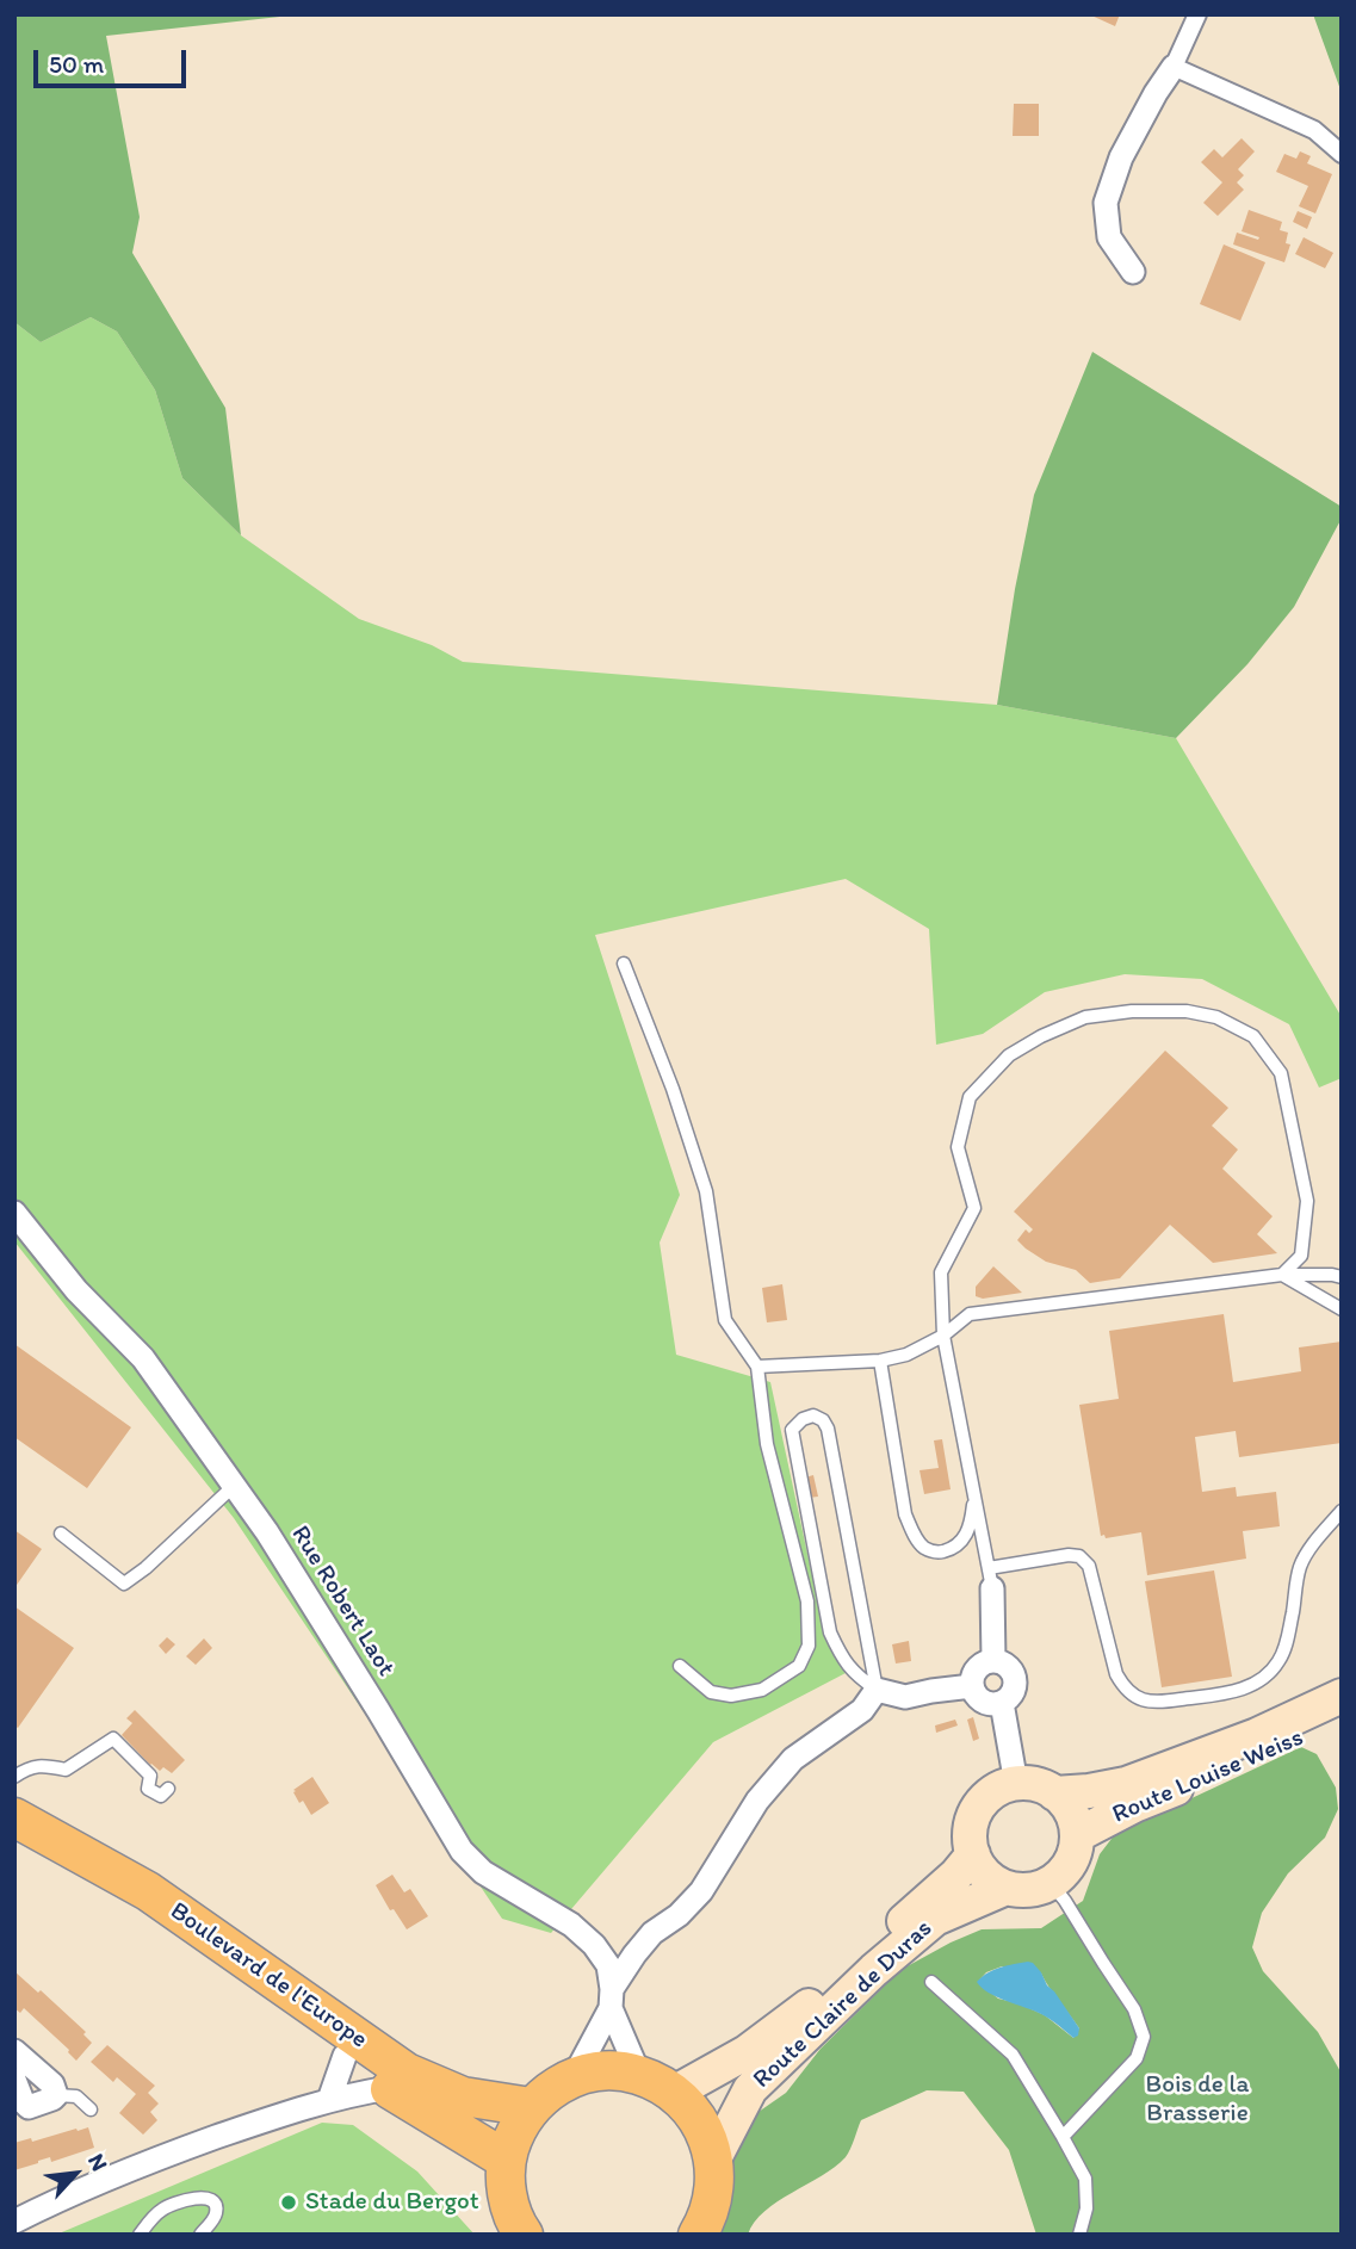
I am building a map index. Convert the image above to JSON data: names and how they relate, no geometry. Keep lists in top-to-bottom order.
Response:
{
  "streets": {
    "main road": ["Route Louise Weiss", "Boulevard de l'Europe", "Route Claire de Duras"],
    "street": ["Rue Robert Laot"]
  },
  "crossings": [
    ["Route Louise Weiss", "Route Claire de Duras"]
  ],
  "parks": ["Bois de la Brasserie"],
  "places": ["Stade du Bergot"],
  "scale_bar": "50 m",
  "north": "top right"
}
